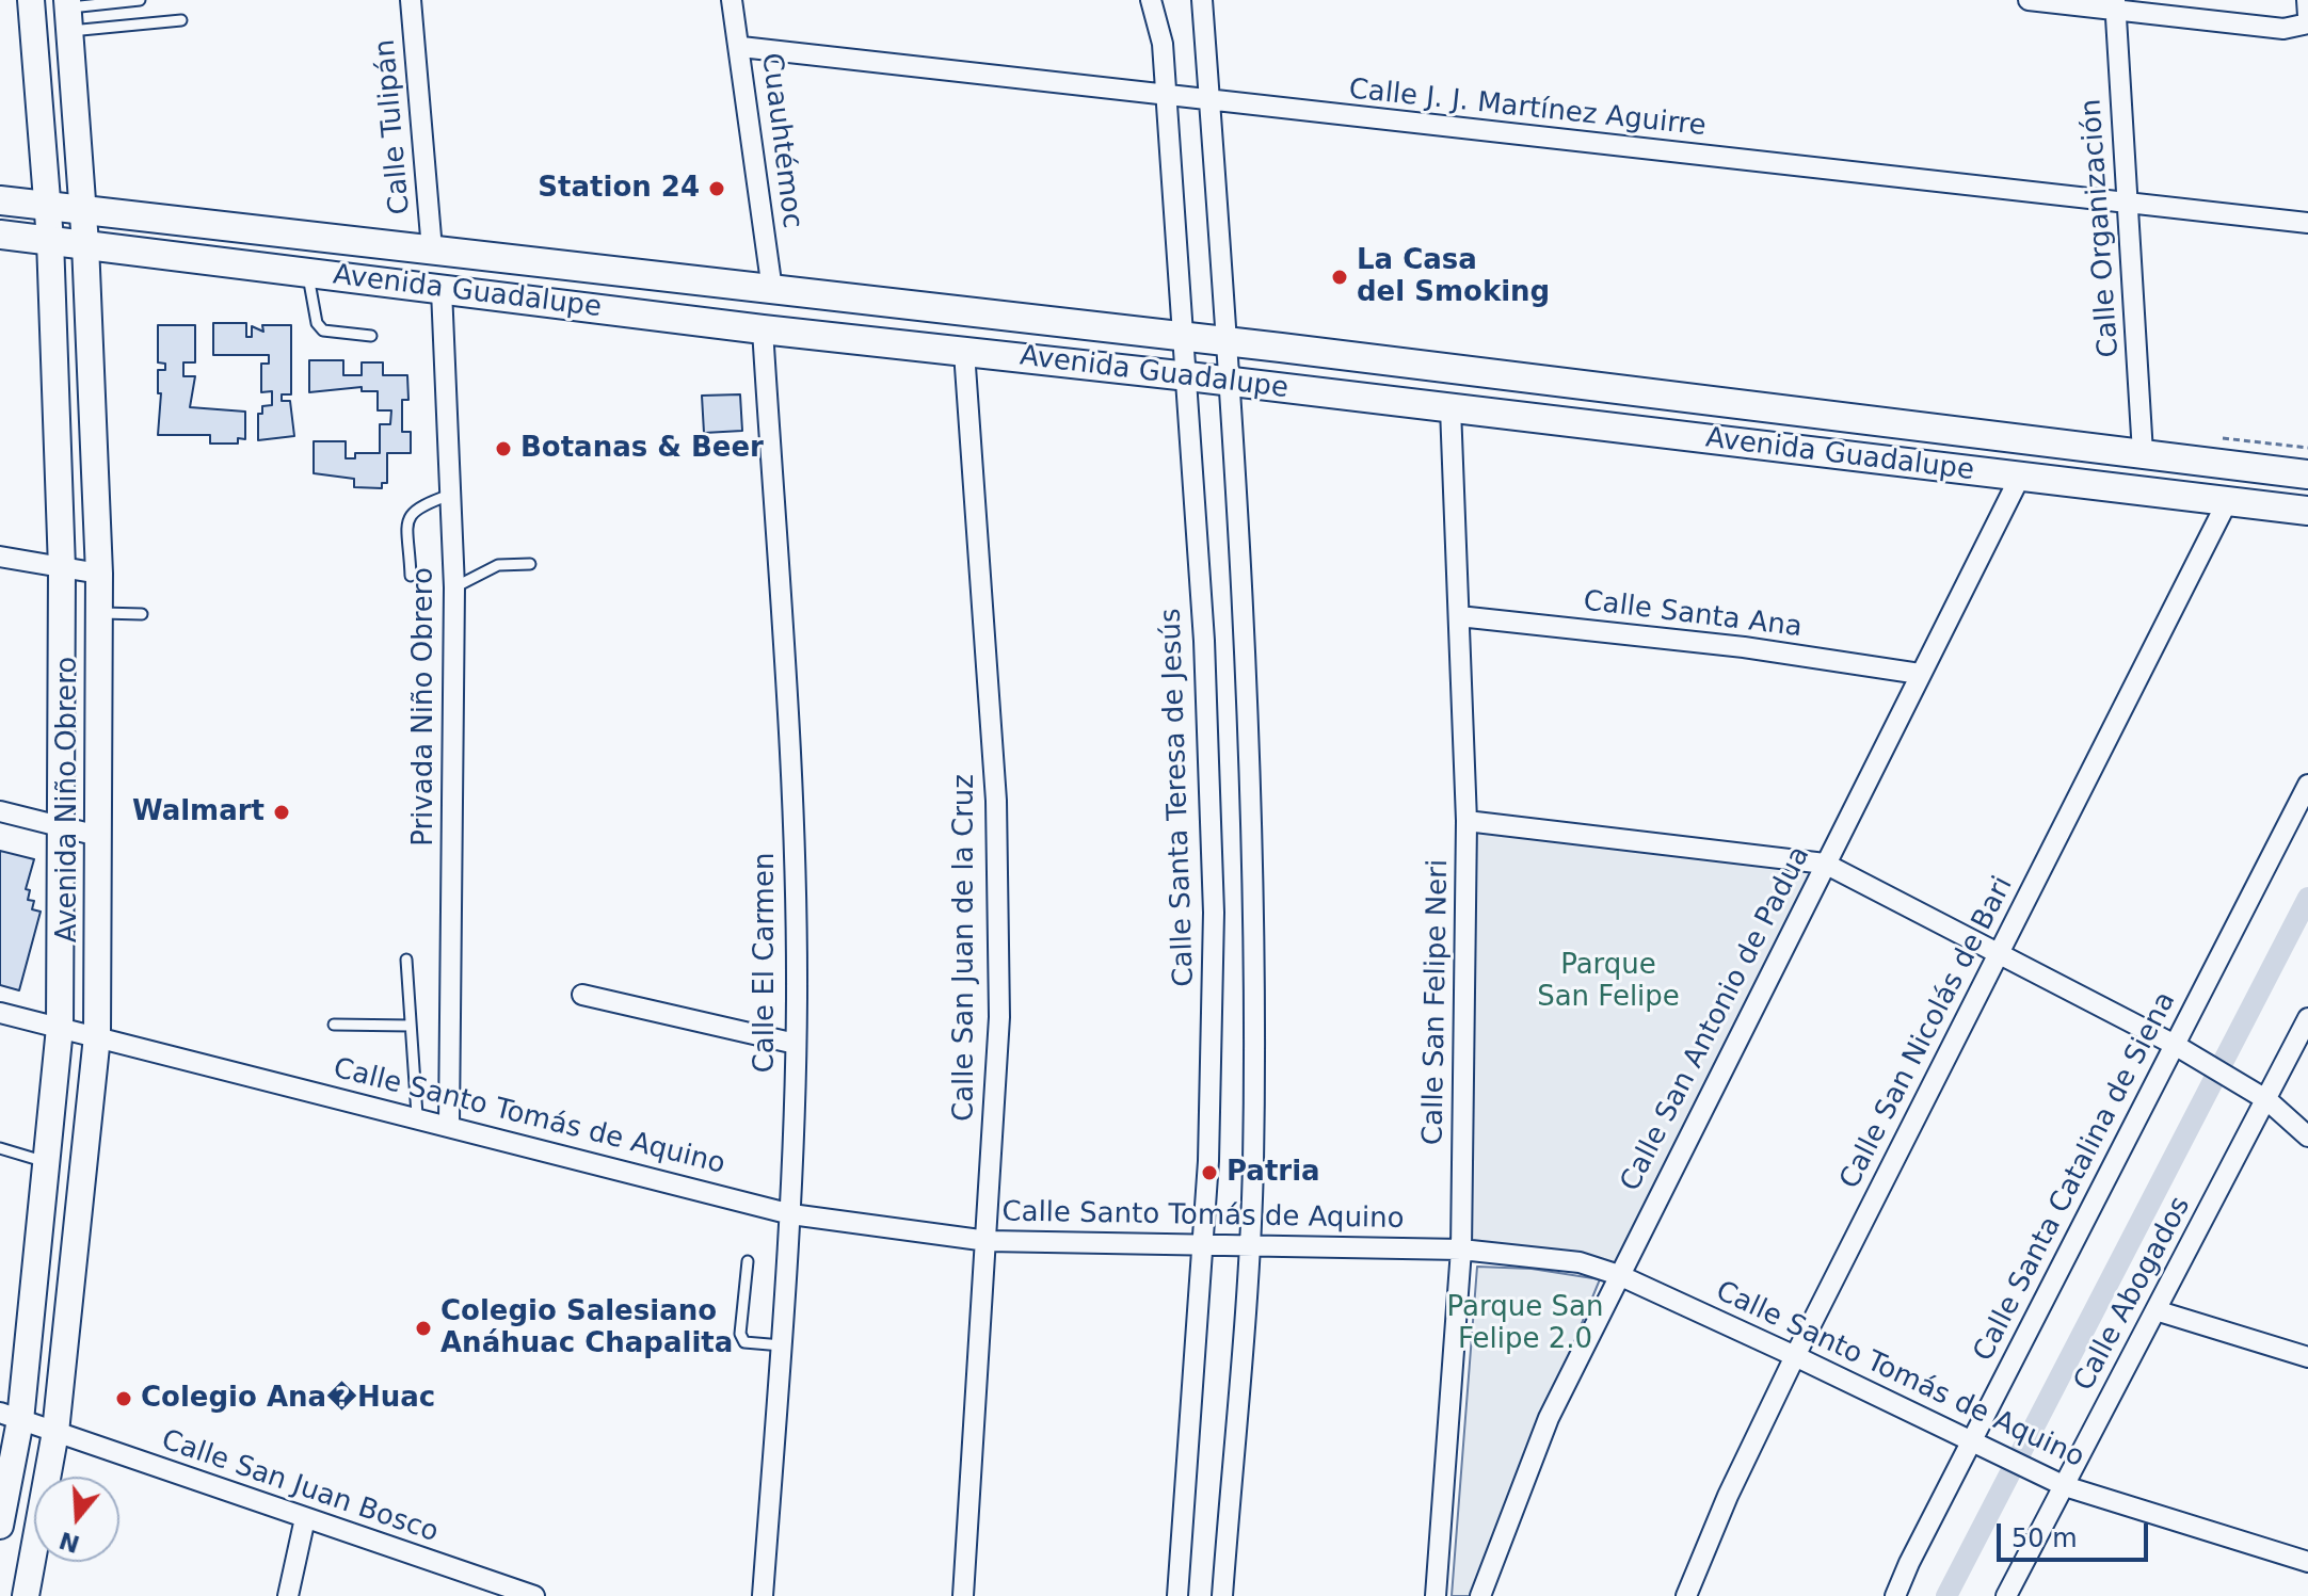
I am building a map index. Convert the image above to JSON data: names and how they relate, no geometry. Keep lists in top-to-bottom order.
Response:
{
  "streets": {
    "main road": ["Avenida Guadalupe", "Avenida Niño Obrero"],
    "street": [
      "Calle J. J. Martínez Aguirre",
      "Calle Tulipán",
      "Cuauhtémoc",
      "Calle Organización",
      "Calle Santa Ana",
      "Privada Niño Obrero",
      "Calle Santa Teresa de Jesús",
      "Calle San Juan de la Cruz",
      "Calle El Carmen",
      "Calle San Felipe Neri",
      "Calle San Antonio de Padua",
      "Calle San Nicolás de Bari",
      "Calle Santo Tomás de Aquino",
      "Calle Santa Catalina de Siena",
      "Calle Abogados",
      "Calle San Juan Bosco"
    ]
  },
  "crossings": [
    ["Calle J. J. Martínez Aguirre", "Cuauhtémoc"],
    ["Calle J. J. Martínez Aguirre", "Calle Organización"],
    ["Calle J. J. Martínez Aguirre", "Calle Santa Teresa de Jesús"],
    ["Calle Tulipán", "Avenida Guadalupe"],
    ["Cuauhtémoc", "Avenida Guadalupe"],
    ["Calle Organización", "Avenida Guadalupe"],
    ["Avenida Guadalupe", "Privada Niño Obrero"],
    ["Avenida Guadalupe", "Calle Santa Teresa de Jesús"],
    ["Avenida Guadalupe", "Avenida Niño Obrero"],
    ["Avenida Guadalupe", "Calle San Juan de la Cruz"],
    ["Avenida Guadalupe", "Calle El Carmen"],
    ["Avenida Guadalupe", "Calle San Felipe Neri"],
    ["Avenida Guadalupe", "Calle San Antonio de Padua"],
    ["Avenida Guadalupe", "Calle San Nicolás de Bari"],
    ["Calle Santa Ana", "Calle San Felipe Neri"],
    ["Calle Santa Ana", "Calle San Antonio de Padua"],
    ["Privada Niño Obrero", "Calle Santo Tomás de Aquino"],
    ["Calle Santa Teresa de Jesús", "Calle Santo Tomás de Aquino"],
    ["Avenida Niño Obrero", "Calle Santo Tomás de Aquino"],
    ["Avenida Niño Obrero", "Calle San Juan Bosco"],
    ["Calle San Juan de la Cruz", "Calle Santo Tomás de Aquino"],
    ["Calle El Carmen", "Calle Santo Tomás de Aquino"],
    ["Calle San Felipe Neri", "Calle Santo Tomás de Aquino"],
    ["Calle San Antonio de Padua", "Calle Santo Tomás de Aquino"],
    ["Calle San Nicolás de Bari", "Calle Santo Tomás de Aquino"],
    ["Calle Santo Tomás de Aquino", "Calle Santa Catalina de Siena"],
    ["Calle Santo Tomás de Aquino", "Calle Abogados"]
  ],
  "parks": ["Parque San Felipe", "Parque San Felipe 2.0"],
  "places": [
    "Station 24",
    "La Casa del Smoking",
    "Botanas & Beer",
    "Walmart",
    "Patria",
    "Colegio Salesiano Anáhuac Chapalita",
    "Colegio Ana�Huac"
  ],
  "scale_bar": "50 m",
  "north": "bottom"
}
